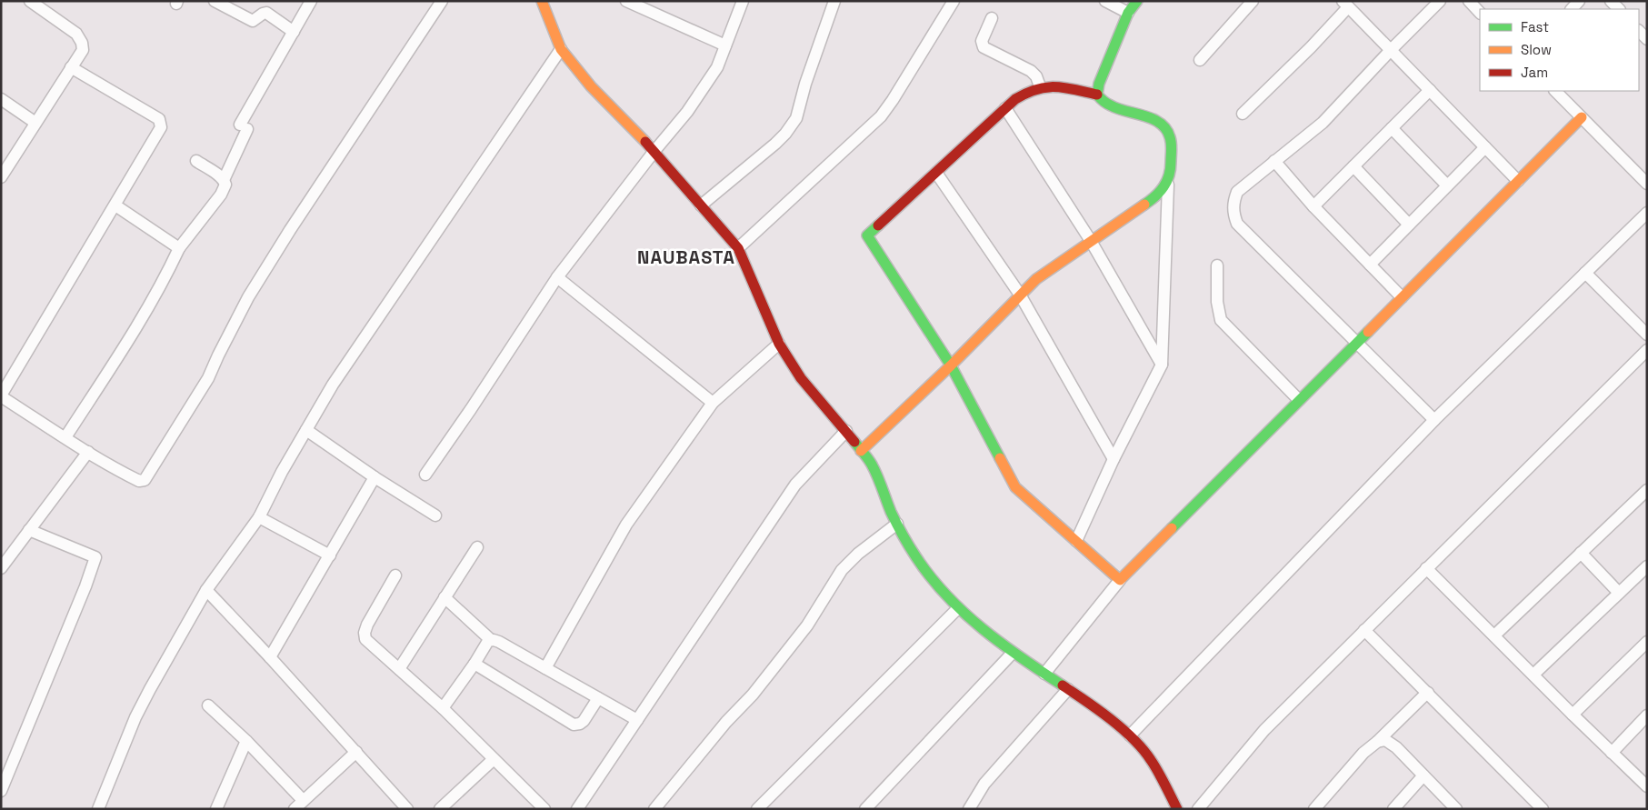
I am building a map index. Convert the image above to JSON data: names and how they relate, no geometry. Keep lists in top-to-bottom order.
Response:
{
  "districts": ["NAUBASTA"],
  "legend": ["Fast", "Slow", "Jam"]
}
